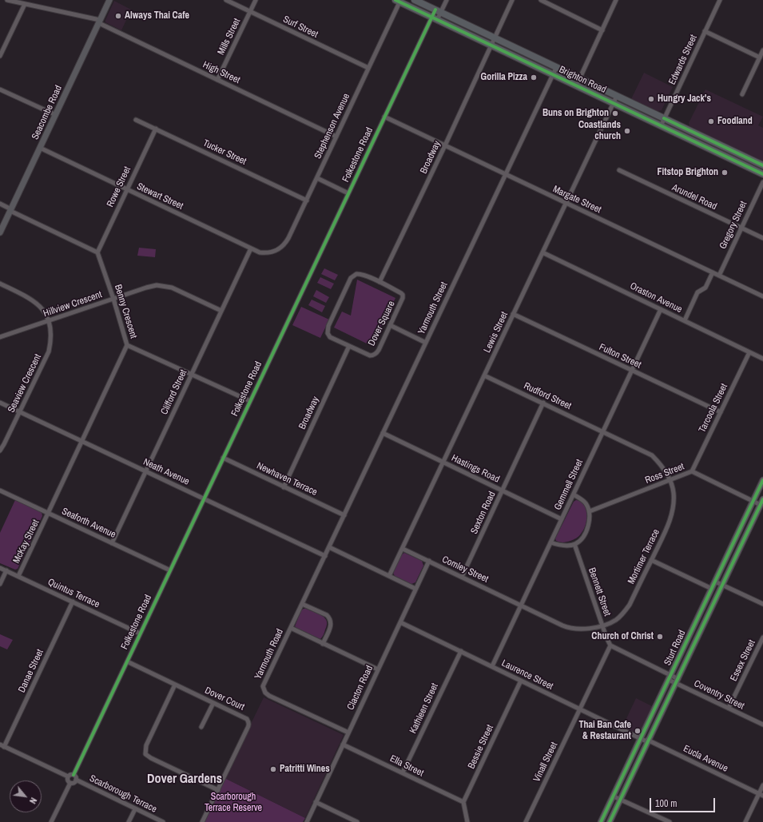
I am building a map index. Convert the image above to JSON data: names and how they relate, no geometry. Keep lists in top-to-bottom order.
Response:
{
  "streets": {
    "main road": ["Brighton Road", "Seacombe Road", "Sturt Road"],
    "street": [
      "Surf Street",
      "Mills Street",
      "Edwards Street",
      "High Street",
      "Stephenson Avenue",
      "Tucker Street",
      "Folkestone Road",
      "Broadway",
      "Rowe Street",
      "Stewart Street",
      "Arundel Road",
      "Margate Street",
      "Gregory Street",
      "Oraston Avenue",
      "Hillview Crescent",
      "Yarmouth Street",
      "Benny Crescent",
      "Dover Square",
      "Lewis Street",
      "Fulton Street",
      "Seaview Crescent",
      "Clifford Street",
      "Rudford Street",
      "Tarcoola Street",
      "Hastings Road",
      "Neath Avenue",
      "Ross Street",
      "Newhaven Terrace",
      "Gemmell Street",
      "Sexton Road",
      "Seaforth Avenue",
      "McKay Street",
      "Mortimer Terrace",
      "Comley Street",
      "Bennett Street",
      "Quintus Terrace",
      "Yarmouth Road",
      "Essex Street",
      "Danae Street",
      "Laurence Street",
      "Clacton Road",
      "Coventry Street",
      "Dover Court",
      "Kathleen Street",
      "Bessie Street",
      "Eucla Avenue",
      "Vinall Street",
      "Ella Street",
      "Scarborough Terrace"
    ]
  },
  "crossings": [
    ["Surf Street", "Mills Street"],
    ["Surf Street", "Stephenson Avenue"],
    ["Mills Street", "High Street"],
    ["Edwards Street", "Brighton Road"],
    ["High Street", "Seacombe Road"],
    ["High Street", "Stephenson Avenue"],
    ["Brighton Road", "Stephenson Avenue"],
    ["Brighton Road", "Folkestone Road"],
    ["Brighton Road", "Broadway"],
    ["Brighton Road", "Yarmouth Street"],
    ["Brighton Road", "Lewis Street"],
    ["Seacombe Road", "Stewart Street"],
    ["Stephenson Avenue", "Tucker Street"],
    ["Stephenson Avenue", "Stewart Street"],
    ["Tucker Street", "Rowe Street"],
    ["Folkestone Road", "Margate Street"],
    ["Folkestone Road", "Neath Avenue"],
    ["Folkestone Road", "Newhaven Terrace"],
    ["Folkestone Road", "Seaforth Avenue"],
    ["Folkestone Road", "Quintus Terrace"],
    ["Folkestone Road", "Dover Court"],
    ["Folkestone Road", "Scarborough Terrace"],
    ["Broadway", "Margate Street"],
    ["Broadway", "Dover Square"],
    ["Broadway", "Newhaven Terrace"],
    ["Rowe Street", "Stewart Street"],
    ["Rowe Street", "Benny Crescent"],
    ["Stewart Street", "Clifford Street"],
    ["Arundel Road", "Gregory Street"],
    ["Margate Street", "Gregory Street"],
    ["Margate Street", "Yarmouth Street"],
    ["Margate Street", "Lewis Street"],
    ["Oraston Avenue", "Lewis Street"],
    ["Oraston Avenue", "Tarcoola Street"],
    ["Oraston Avenue", "Gemmell Street"],
    ["Hillview Crescent", "Benny Crescent"],
    ["Hillview Crescent", "Seaview Crescent"],
    ["Hillview Crescent", "Clifford Street"],
    ["Yarmouth Street", "Hastings Road"],
    ["Yarmouth Street", "Neath Avenue"],
    ["Yarmouth Street", "Newhaven Terrace"],
    ["Yarmouth Street", "Yarmouth Road"],
    ["Benny Crescent", "Neath Avenue"],
    ["Benny Crescent", "Seaforth Avenue"],
    ["Benny Crescent", "McKay Street"],
    ["Lewis Street", "Fulton Street"],
    ["Lewis Street", "Rudford Street"],
    ["Lewis Street", "Hastings Road"],
    ["Lewis Street", "Comley Street"],
    ["Fulton Street", "Tarcoola Street"],
    ["Fulton Street", "Gemmell Street"],
    ["Seaview Crescent", "Neath Avenue"],
    ["Clifford Street", "Neath Avenue"],
    ["Clifford Street", "Seaforth Avenue"],
    ["Rudford Street", "Gemmell Street"],
    ["Rudford Street", "Sexton Road"],
    ["Rudford Street", "Mortimer Terrace"],
    ["Tarcoola Street", "Ross Street"],
    ["Hastings Road", "Gemmell Street"],
    ["Hastings Road", "Sexton Road"],
    ["Neath Avenue", "Yarmouth Road"],
    ["Ross Street", "Mortimer Terrace"],
    ["Ross Street", "Sturt Road"],
    ["Gemmell Street", "Mortimer Terrace"],
    ["Gemmell Street", "Comley Street"],
    ["Gemmell Street", "Laurence Street"],
    ["Sexton Road", "Comley Street"],
    ["Seaforth Avenue", "McKay Street"],
    ["McKay Street", "Quintus Terrace"],
    ["Mortimer Terrace", "Comley Street"],
    ["Mortimer Terrace", "Bennett Street"],
    ["Comley Street", "Clacton Road"],
    ["Bennett Street", "Vinall Street"],
    ["Quintus Terrace", "Danae Street"],
    ["Sturt Road", "Laurence Street"],
    ["Sturt Road", "Coventry Street"],
    ["Sturt Road", "Eucla Avenue"],
    ["Yarmouth Road", "Clacton Road"],
    ["Essex Street", "Coventry Street"],
    ["Laurence Street", "Clacton Road"],
    ["Laurence Street", "Kathleen Street"],
    ["Laurence Street", "Bessie Street"],
    ["Laurence Street", "Eucla Avenue"],
    ["Laurence Street", "Vinall Street"],
    ["Clacton Road", "Ella Street"],
    ["Kathleen Street", "Ella Street"],
    ["Bessie Street", "Ella Street"]
  ],
  "districts": ["Dover Gardens"],
  "parks": ["Scarborough Terrace Reserve"],
  "places": [
    "Always Thai Cafe",
    "Gorilla Pizza",
    "Hungry Jack's",
    "Buns on Brighton",
    "Foodland",
    "Coastlands church",
    "Fitstop Brighton",
    "Church of Christ",
    "Thai Ban Cafe & Restaurant",
    "Patritti Wines"
  ],
  "scale_bar": "100 m",
  "north": "bottom right"
}
